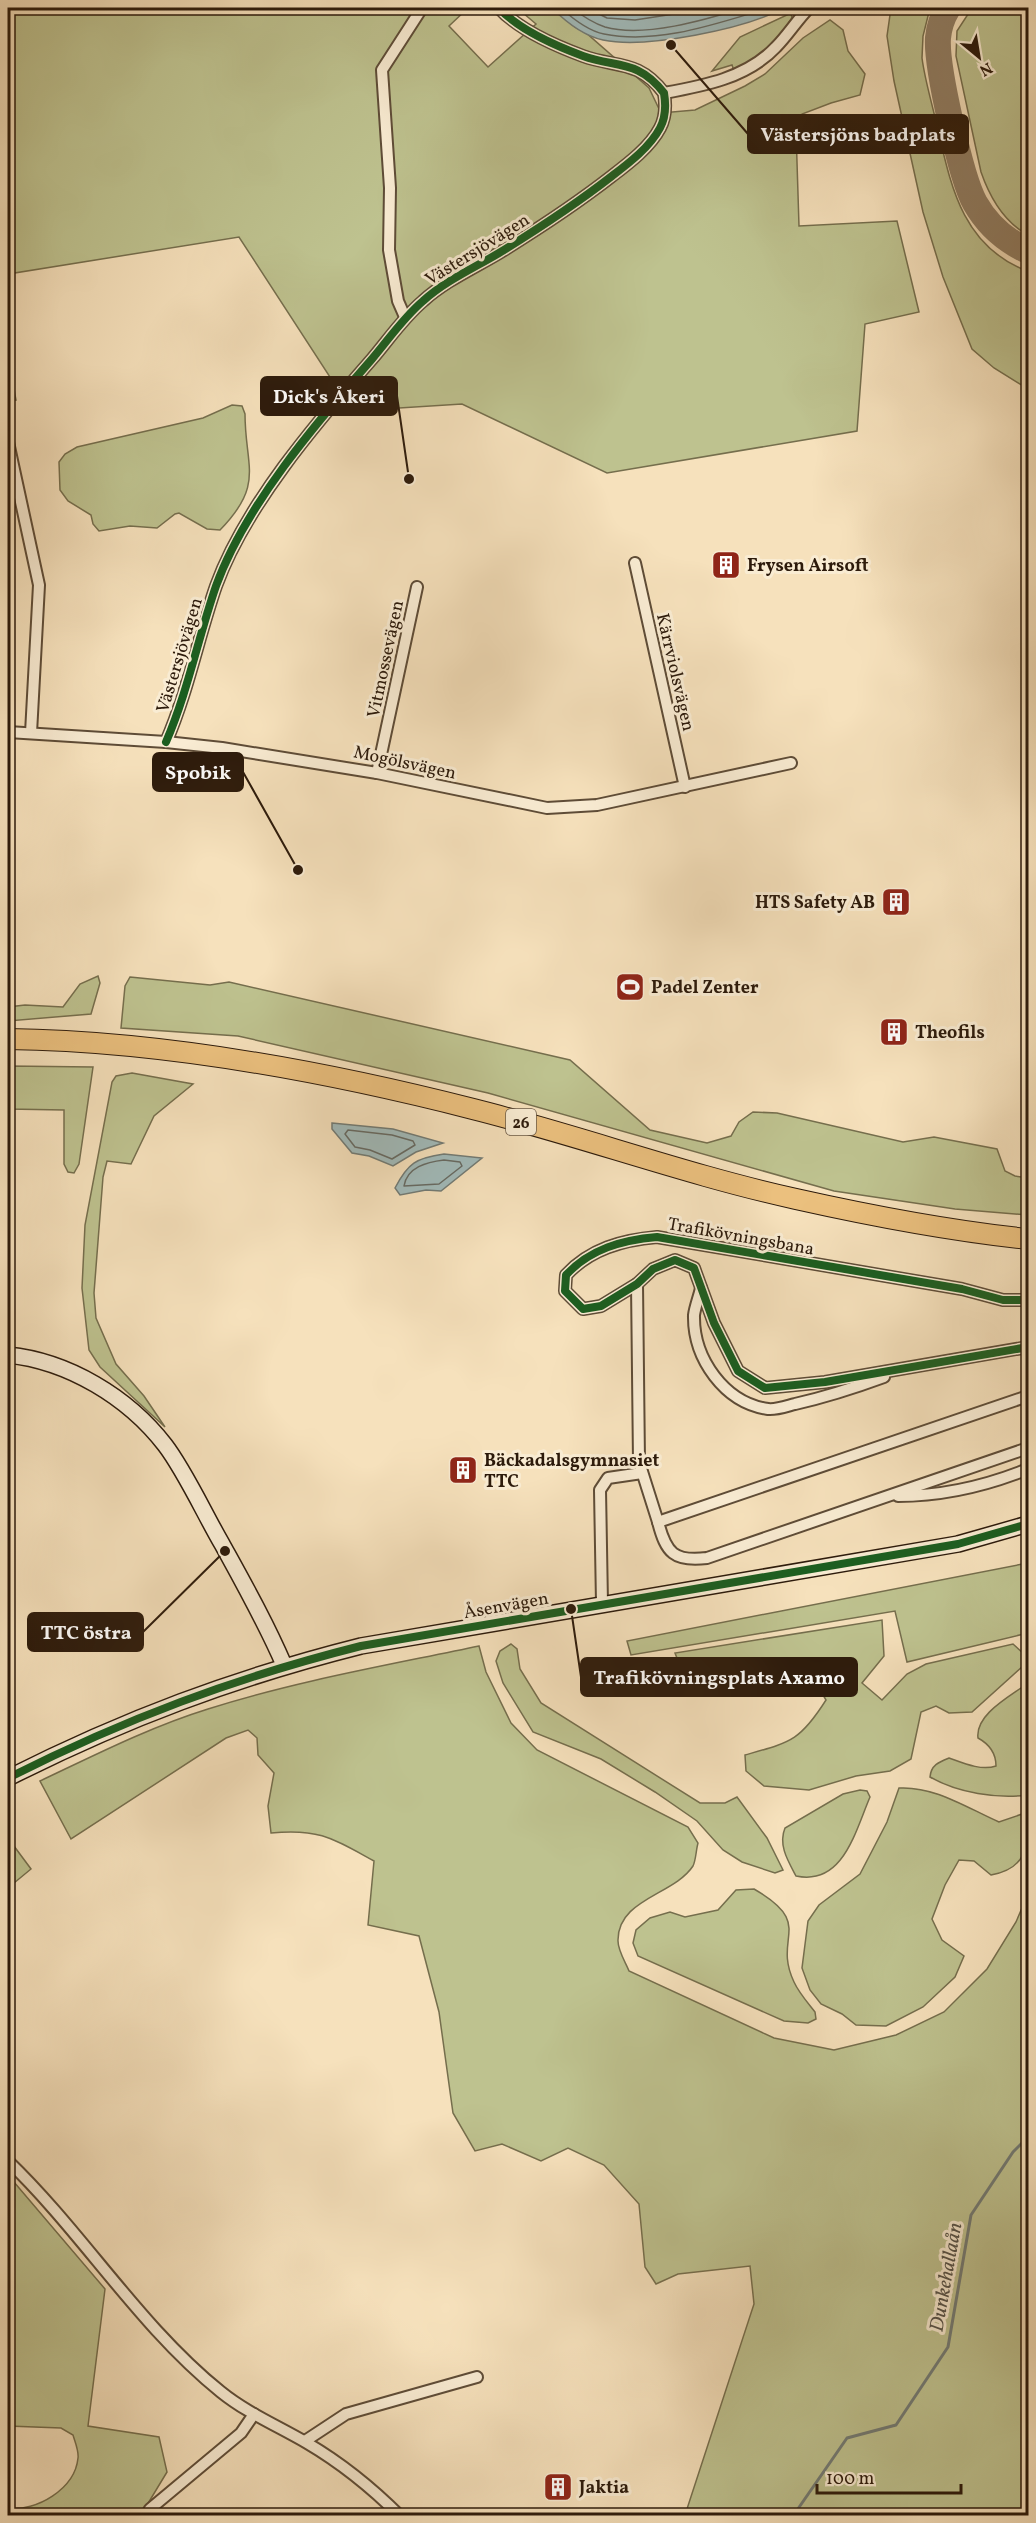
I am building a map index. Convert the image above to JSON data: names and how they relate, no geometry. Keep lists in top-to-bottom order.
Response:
{
  "streets": {
    "highway": ["26"],
    "street": [
      "Västersjövägen",
      "Vitmossevägen",
      "Kärrviolsvägen",
      "Mogölsvägen",
      "Trafikövningsbana",
      "Åsenvägen"
    ]
  },
  "crossings": [
    ["Västersjövägen", "Mogölsvägen"],
    ["Vitmossevägen", "Mogölsvägen"],
    ["Kärrviolsvägen", "Mogölsvägen"]
  ],
  "water": ["Dunkehallaån"],
  "places": {
    "other": [
      "Västersjöns badplats",
      "Dick's Åkeri",
      "Spobik",
      "TTC östra",
      "Trafikövningsplats Axamo"
    ],
    "building": [
      "Frysen Airsoft",
      "HTS Safety AB",
      "Theofils",
      "Bäckadalsgymnasiet TTC",
      "Jaktia"
    ],
    "sports": ["Padel Zenter"]
  },
  "scale_bar": "100 m",
  "north": "bottom right"
}
